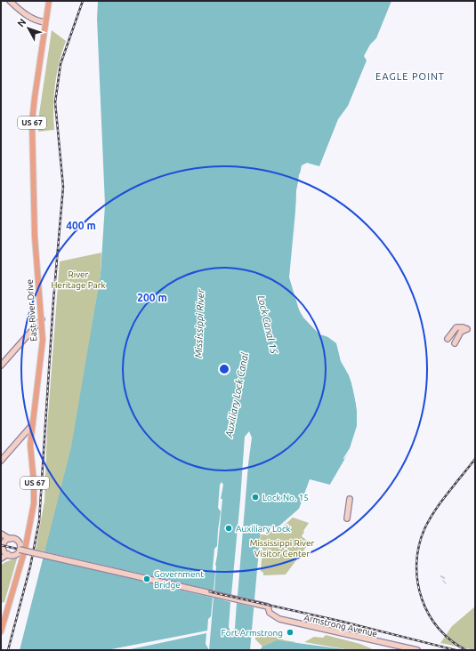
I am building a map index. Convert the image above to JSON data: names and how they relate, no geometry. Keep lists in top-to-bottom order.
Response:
{
  "streets": {
    "main road": ["US 67", "East River Drive"],
    "street": ["Armstrong Avenue"]
  },
  "districts": ["EAGLE POINT"],
  "water": ["Mississippi River", "Lock Canal 15", "Auxiliary Lock Canal"],
  "parks": ["River Heritage Park", "Mississippi River Visitor Center"],
  "places": [
    "Lock No. 15",
    "Auxiliary Lock",
    "Government Bridge",
    "Fort Armstrong"
  ],
  "north": "top left",
  "rings": ["400 m", "200 m"]
}
